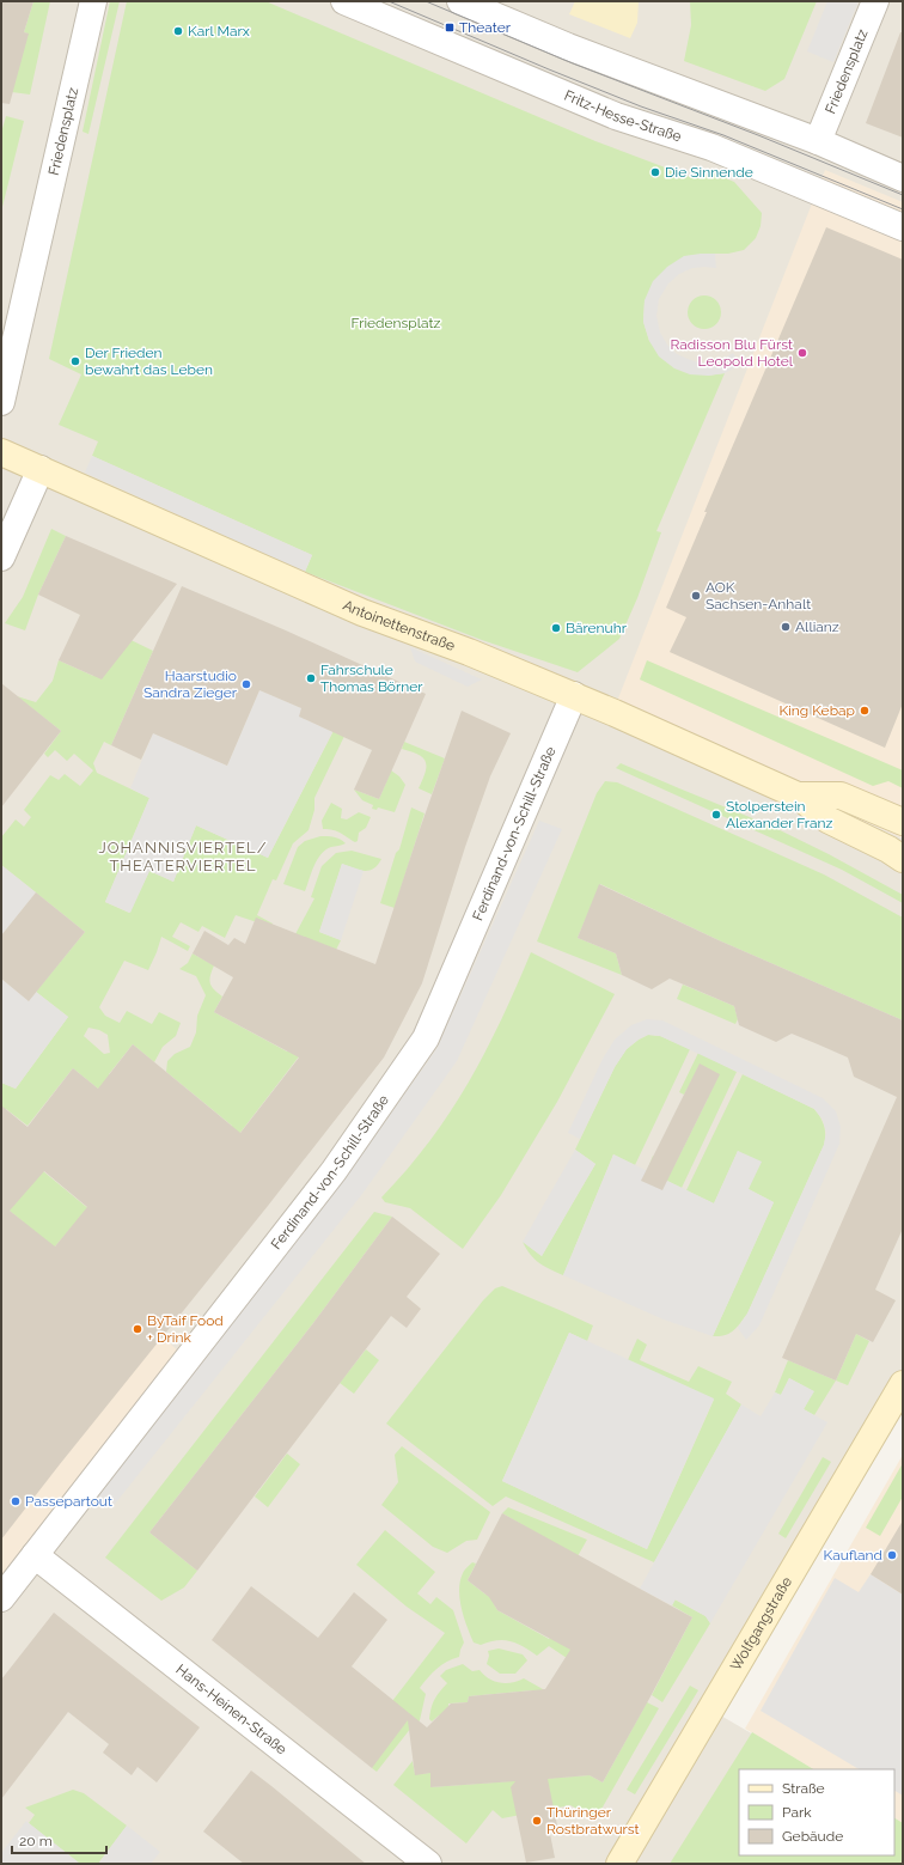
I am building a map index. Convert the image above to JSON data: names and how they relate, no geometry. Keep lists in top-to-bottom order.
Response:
{
  "streets": {
    "main road": ["Antoinettenstraße", "Wolfgangstraße"],
    "street": [
      "Friedensplatz",
      "Fritz-Hesse-Straße",
      "Ferdinand-von-Schill-Straße",
      "Hans-Heinen-Straße"
    ]
  },
  "crossings": [
    ["Antoinettenstraße", "Ferdinand-von-Schill-Straße"],
    ["Ferdinand-von-Schill-Straße", "Hans-Heinen-Straße"]
  ],
  "districts": ["JOHANNISVIERTEL/ THEATERVIERTEL"],
  "parks": ["Friedensplatz"],
  "places": {
    "transit": ["Theater"],
    "other": [
      "Karl Marx",
      "Die Sinnende",
      "Radisson Blu Fürst Leopold Hotel",
      "Der Frieden bewahrt das Leben",
      "AOK Sachsen-Anhalt",
      "Allianz",
      "Bärenuhr",
      "Fahrschule Thomas Börner",
      "Haarstudio Sandra Zieger",
      "King Kebap",
      "Stolperstein Alexander Franz",
      "ByTaif Food + Drink",
      "Passepartout",
      "Kaufland",
      "Thüringer Rostbratwurst"
    ]
  },
  "legend": ["Straße", "Park", "Gebäude"],
  "scale_bar": "20 m"
}
